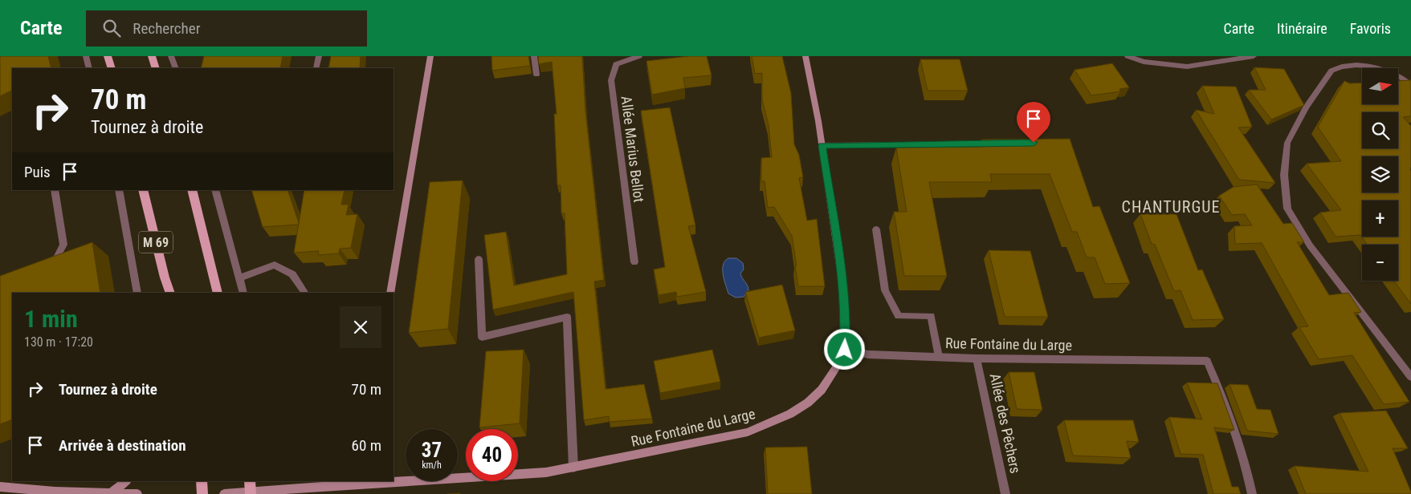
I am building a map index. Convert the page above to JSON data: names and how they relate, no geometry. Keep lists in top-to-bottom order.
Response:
{
  "streets": {
    "main road": ["M 69"],
    "street": ["Allée Marius Bellot", "Rue Fontaine du Large", "Allée des Pêchers"]
  },
  "crossings": [
    ["Rue Fontaine du Large", "Allée des Pêchers"]
  ],
  "districts": ["CHANTURGUE"],
  "north": "right",
  "page": {
    "header": "Carte",
    "search": "Rechercher",
    "nav": ["Carte", "Itinéraire", "Favoris"],
    "map_buttons": ["+", "−"],
    "turn": ["70 m", "Tournez à droite"],
    "then": "Puis",
    "heading": ["1 min", "130 m · 17:20"],
    "list": [
      {
        "name": "Tournez à droite",
        "value": "70 m"
      },
      {
        "name": "Arrivée à destination",
        "value": "60 m"
      }
    ],
    "speed": "37 km/h",
    "limit": "40"
  }
}
